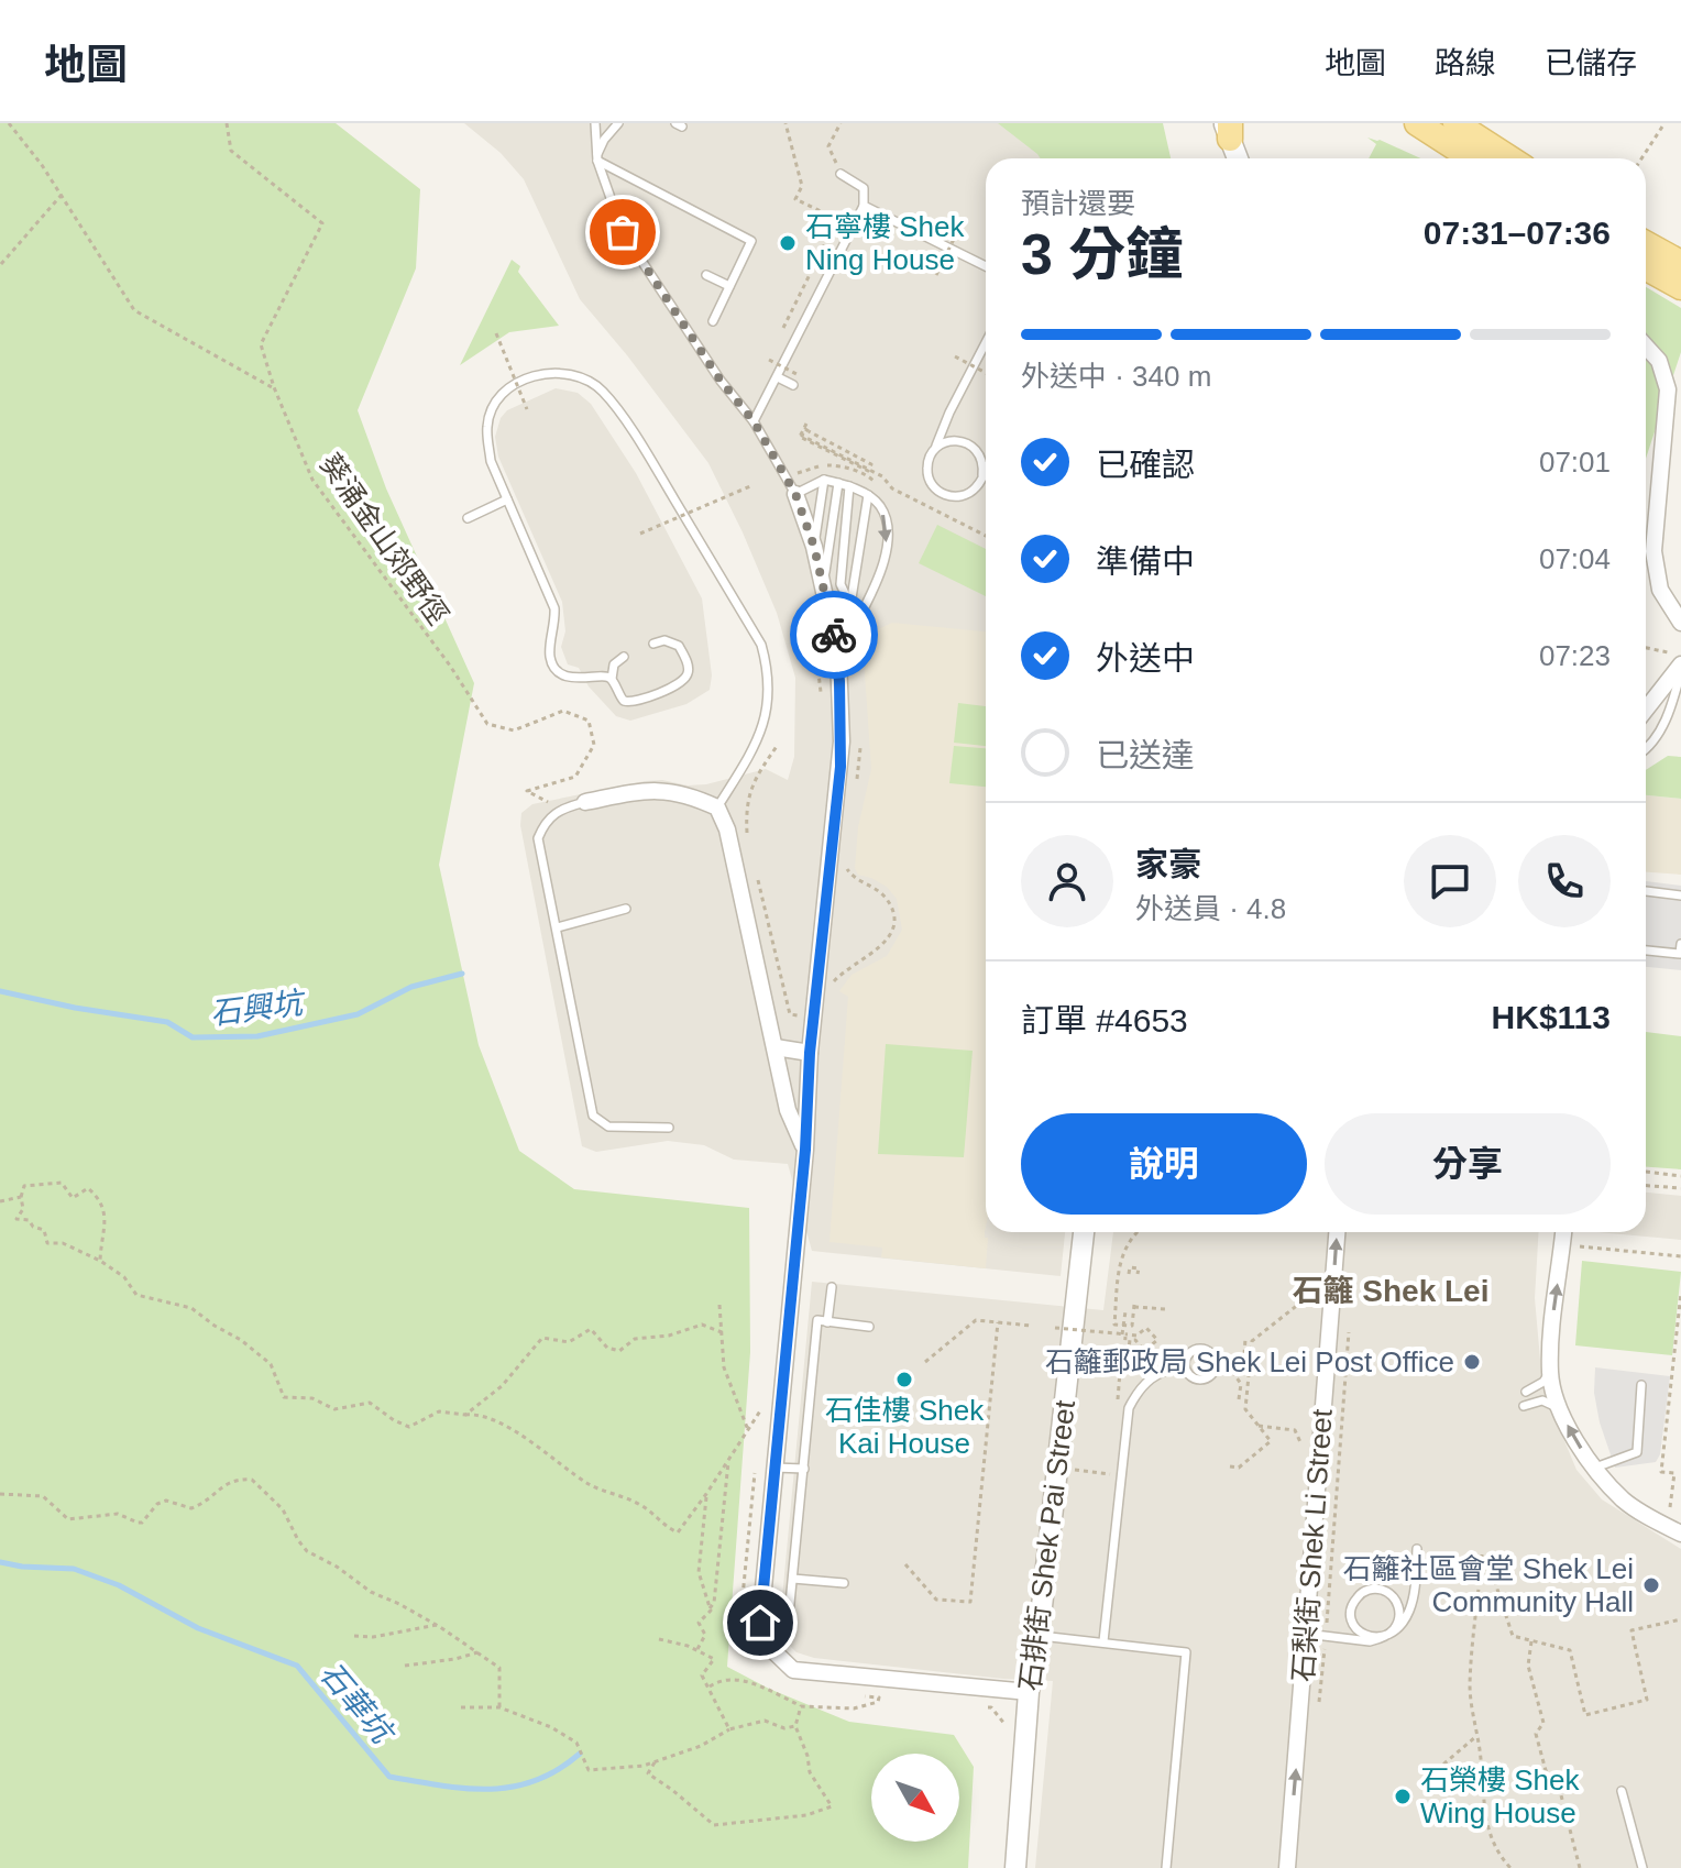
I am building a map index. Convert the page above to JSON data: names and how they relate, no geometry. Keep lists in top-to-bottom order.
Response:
{
  "streets": {
    "street": ["石排街 Shek Pai Street", "石梨街 Shek Li Street"],
    "path": ["葵涌金山郊野徑"]
  },
  "one_way": ["石梨街 Shek Li Street"],
  "districts": ["石籬 Shek Lei"],
  "water": ["石興坑", "石華坑"],
  "places": [
    "石寧樓 Shek Ning House",
    "石籬郵政局 Shek Lei Post Office",
    "石佳樓 Shek Kai House",
    "石籬社區會堂 Shek Lei Community Hall",
    "石榮樓 Shek Wing House"
  ],
  "north": "bottom right",
  "page": {
    "header": "地圖",
    "nav": ["地圖", "路線", "已儲存"],
    "heading": ["3 分鐘", "預計還要", "07:31–07:36"],
    "panel": [
      "家豪",
      "外送員 · 4.8",
      "訂單 #4653",
      "HK$113"
    ],
    "bar": "外送中 · 340 m",
    "list": [
      ["已確認", "07:01"],
      ["準備中", "07:04"],
      ["外送中", "07:23"],
      "已送達"
    ],
    "buttons": ["說明", "分享"]
  }
}
